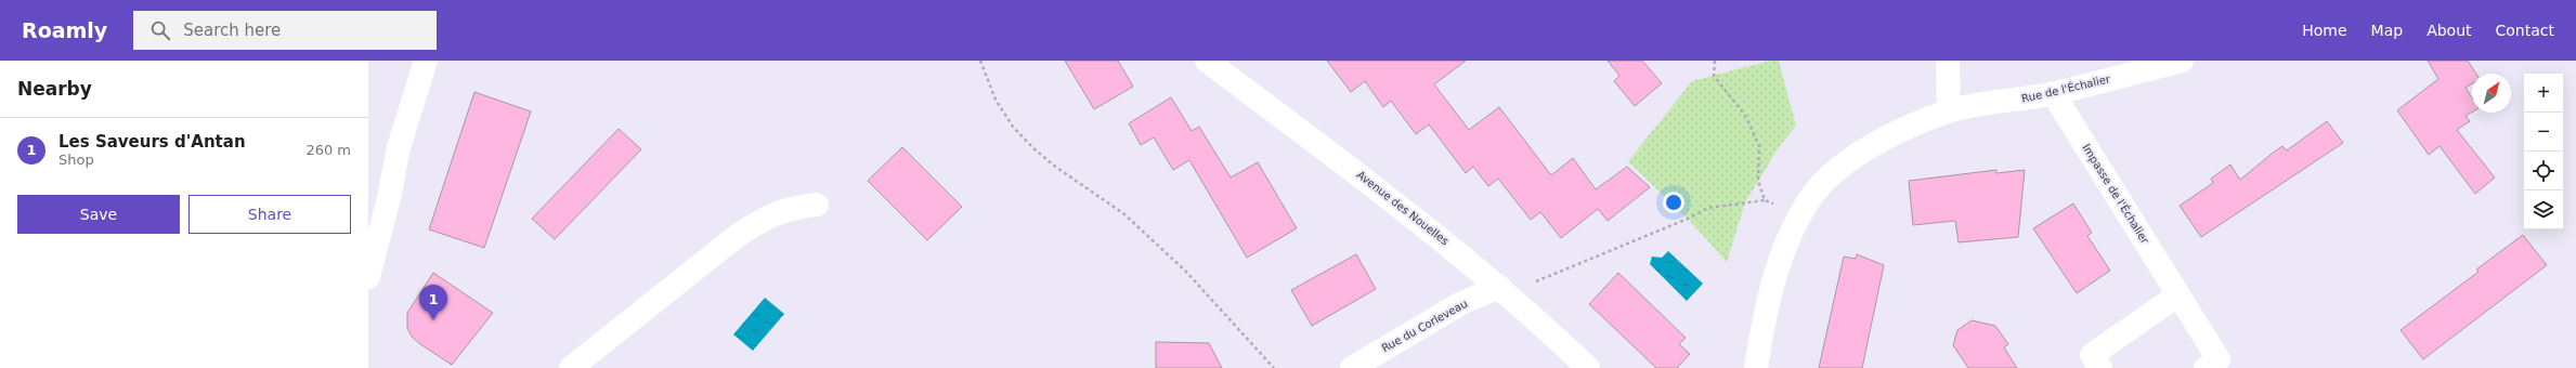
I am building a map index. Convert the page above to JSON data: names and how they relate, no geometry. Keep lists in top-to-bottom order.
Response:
{
  "streets": {
    "street": [
      "Rue de l'Échalier",
      "Impasse de l'Échalier",
      "Avenue des Nouelles",
      "Rue du Corleveau"
    ]
  },
  "crossings": [
    ["Rue de l'Échalier", "Impasse de l'Échalier"],
    ["Avenue des Nouelles", "Rue du Corleveau"]
  ],
  "north": "top right",
  "page": {
    "header": "Roamly",
    "search": "Search here",
    "nav": [
      "Home",
      "Map",
      "About",
      "Contact"
    ],
    "heading": "Nearby",
    "map_buttons": ["+", "−"],
    "list": [
      {
        "mark": "1",
        "name": "Les Saveurs d'Antan",
        "note": "Shop",
        "value": "260 m"
      }
    ],
    "buttons": ["Save", "Share"],
    "pins": "1"
  }
}
